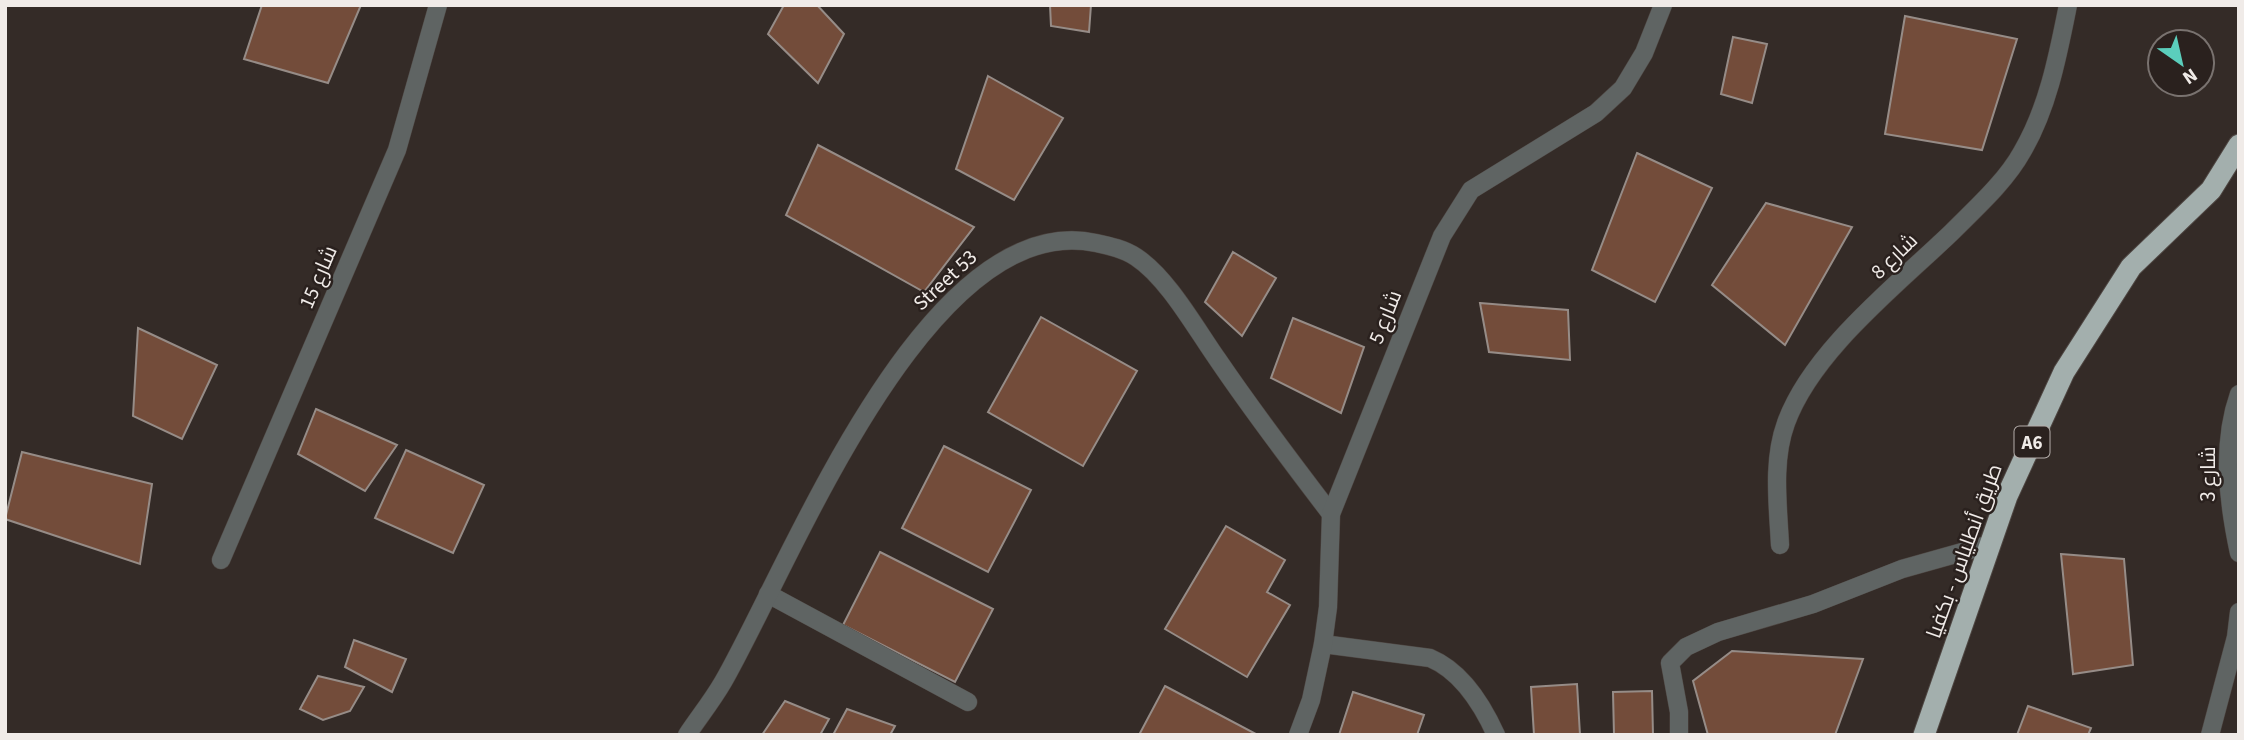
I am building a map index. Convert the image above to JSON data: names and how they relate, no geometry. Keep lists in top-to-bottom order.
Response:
{
  "streets": {
    "highway": ["A6", "طريق أنطلياس - بكفيا"],
    "street": [
      "شارع 8",
      "شارع 15",
      "Street 53",
      "شارع 5",
      "شارع 3"
    ]
  },
  "crossings": [
    ["Street 53", "شارع 5"],
    ["A6", "طريق أنطلياس - بكفيا"]
  ],
  "north": "bottom right"
}
